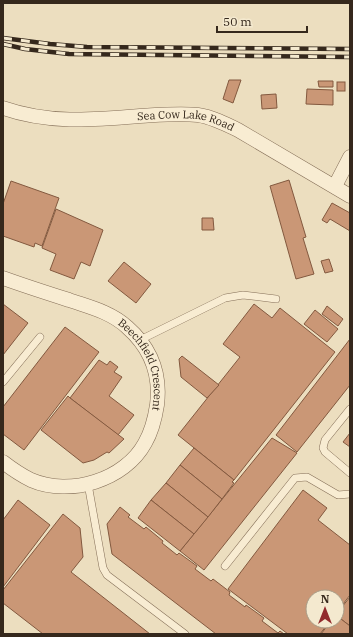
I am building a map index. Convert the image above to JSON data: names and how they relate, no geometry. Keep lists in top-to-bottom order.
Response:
{
  "streets": {
    "street": ["Sea Cow Lake Road", "Beechfield Crescent"]
  },
  "scale_bar": "50 m",
  "north": "top"
}
